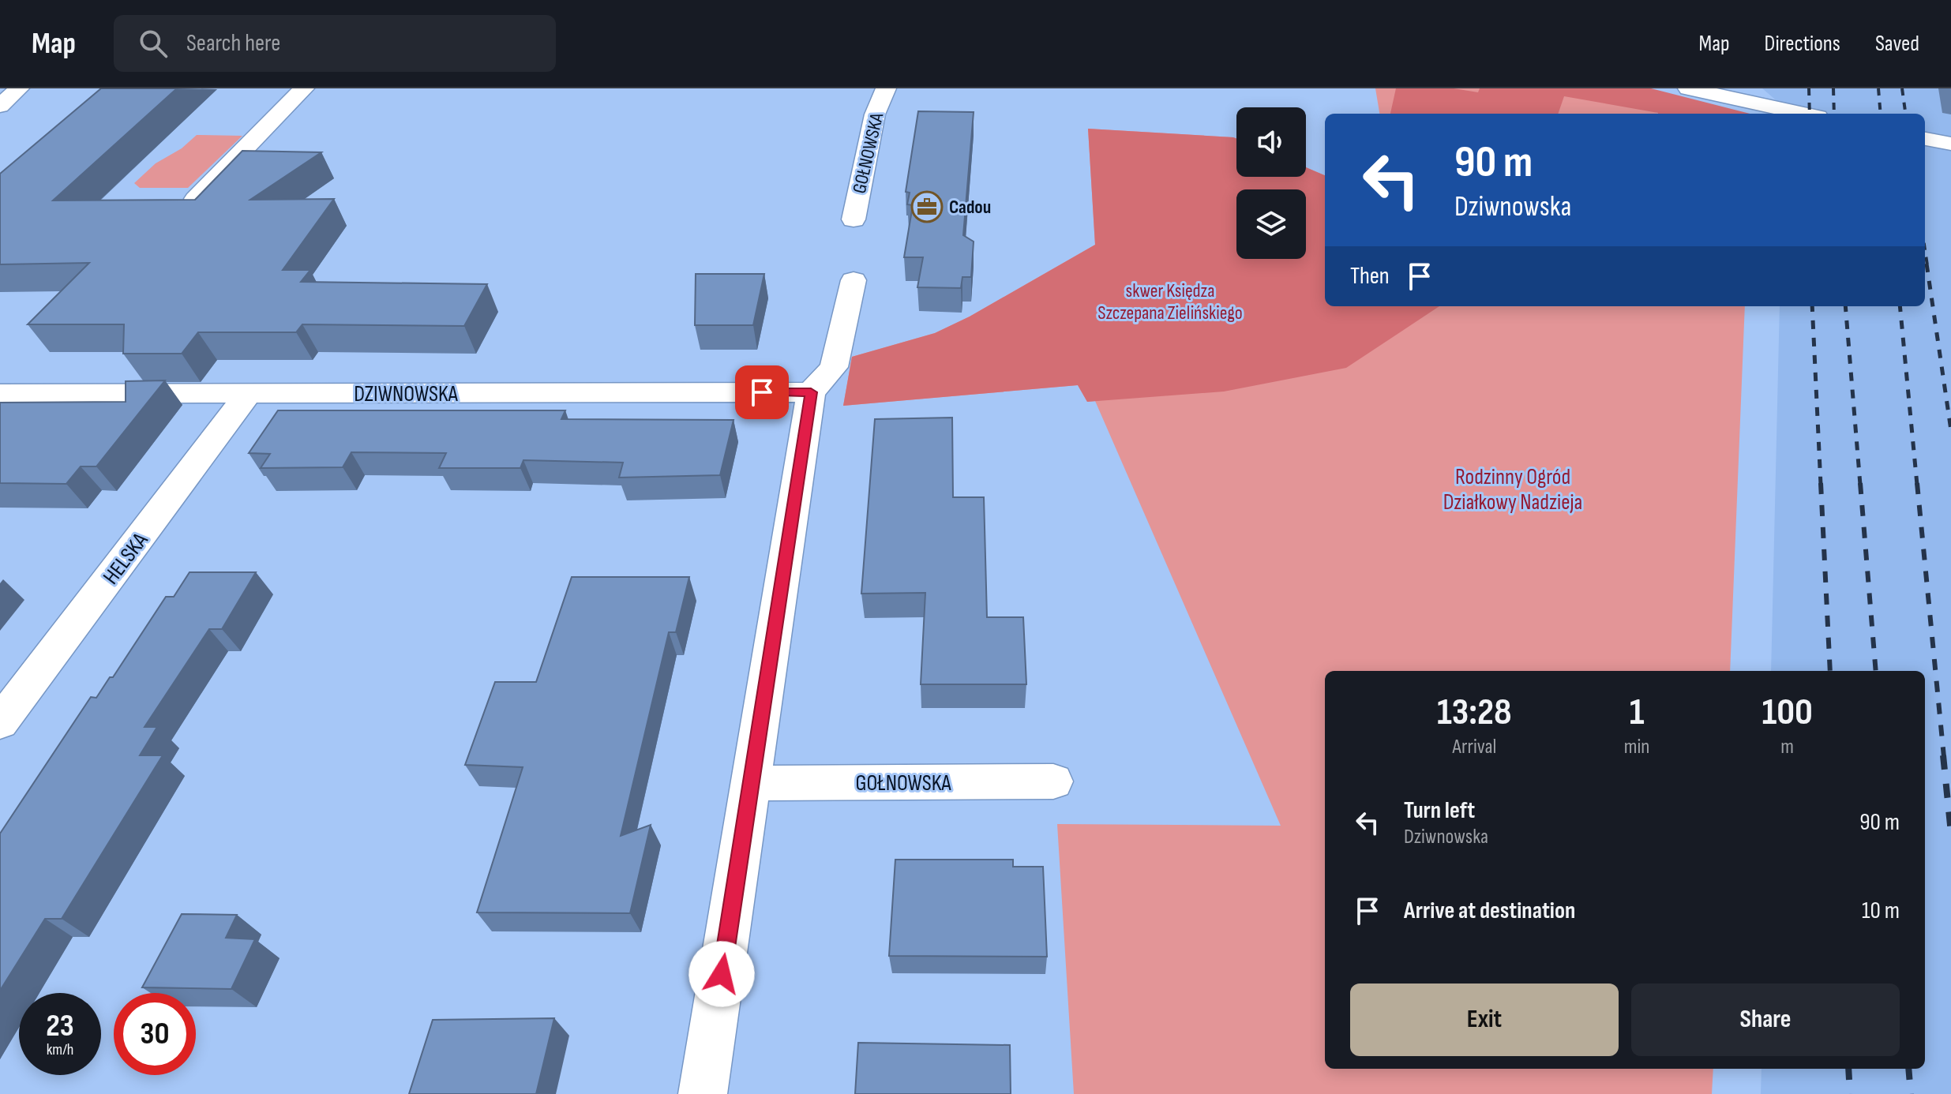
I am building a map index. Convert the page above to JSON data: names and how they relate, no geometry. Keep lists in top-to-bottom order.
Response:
{
  "streets": {
    "street": ["GOŁNOWSKA", "DZIWNOWSKA", "HELSKA"]
  },
  "crossings": [
    ["DZIWNOWSKA", "HELSKA"]
  ],
  "parks": ["skwer Księdza Szczepana Zielińskiego", "Rodzinny Ogród Działkowy Nadzieja"],
  "places": {
    "office": ["Cadou"]
  },
  "page": {
    "header": "Map",
    "search": "Search here",
    "nav": ["Map", "Directions", "Saved"],
    "turn": ["90 m", "Dziwnowska"],
    "then": "Then",
    "eta": [
      "13:28",
      "Arrival",
      "1",
      "min",
      "100",
      "m"
    ],
    "list": [
      {
        "name": "Turn left",
        "note": "Dziwnowska",
        "value": "90 m"
      },
      {
        "name": "Arrive at destination",
        "value": "10 m"
      }
    ],
    "buttons": ["Exit", "Share"],
    "speed": "23 km/h",
    "limit": "30"
  }
}
